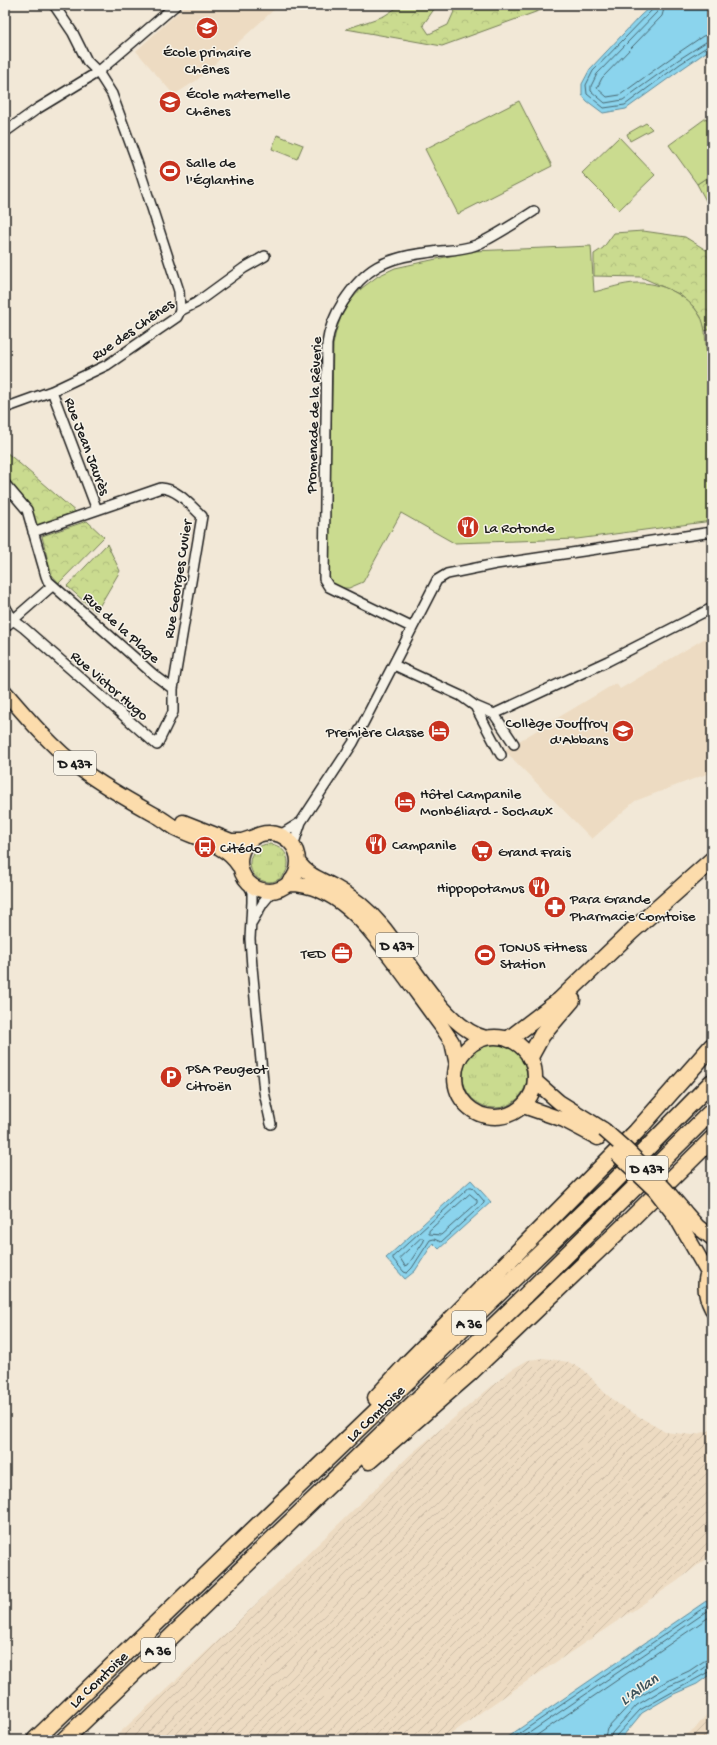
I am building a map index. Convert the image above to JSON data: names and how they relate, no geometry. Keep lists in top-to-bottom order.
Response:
{
  "streets": {
    "highway": ["A 36", "La Comtoise"],
    "main road": ["D 437"],
    "street": [
      "Rue des Chênes",
      "Promenade de la Rêverie",
      "Rue Jean Jaurès",
      "Rue Georges Cuvier",
      "Rue de la Plage",
      "Rue Victor Hugo"
    ]
  },
  "crossings": [
    ["Rue des Chênes", "Rue Jean Jaurès"],
    ["Rue Jean Jaurès", "Rue Georges Cuvier"],
    ["Rue Georges Cuvier", "Rue de la Plage"],
    ["Rue Georges Cuvier", "Rue Victor Hugo"],
    ["Rue de la Plage", "Rue Victor Hugo"]
  ],
  "water": ["L'Allan"],
  "places": {
    "school or university": ["École primaire Chênes", "École maternelle Chênes", "Collège Jouffroy d'Abbans"],
    "sports": ["Salle de l'Églantine", "TONUS Fitness Station"],
    "restaurant": ["La Rotonde", "Campanile", "Hippopotamus"],
    "hotel": ["Première Classe", "Hôtel Campanile Monbéliard - Sochaux"],
    "bus stop": ["Citédo"],
    "supermarket": ["Grand Frais"],
    "pharmacy": ["Para Grande Pharmacie Comtoise"],
    "office": ["TED"],
    "parking": ["PSA Peugeot Citroën"]
  }
}
